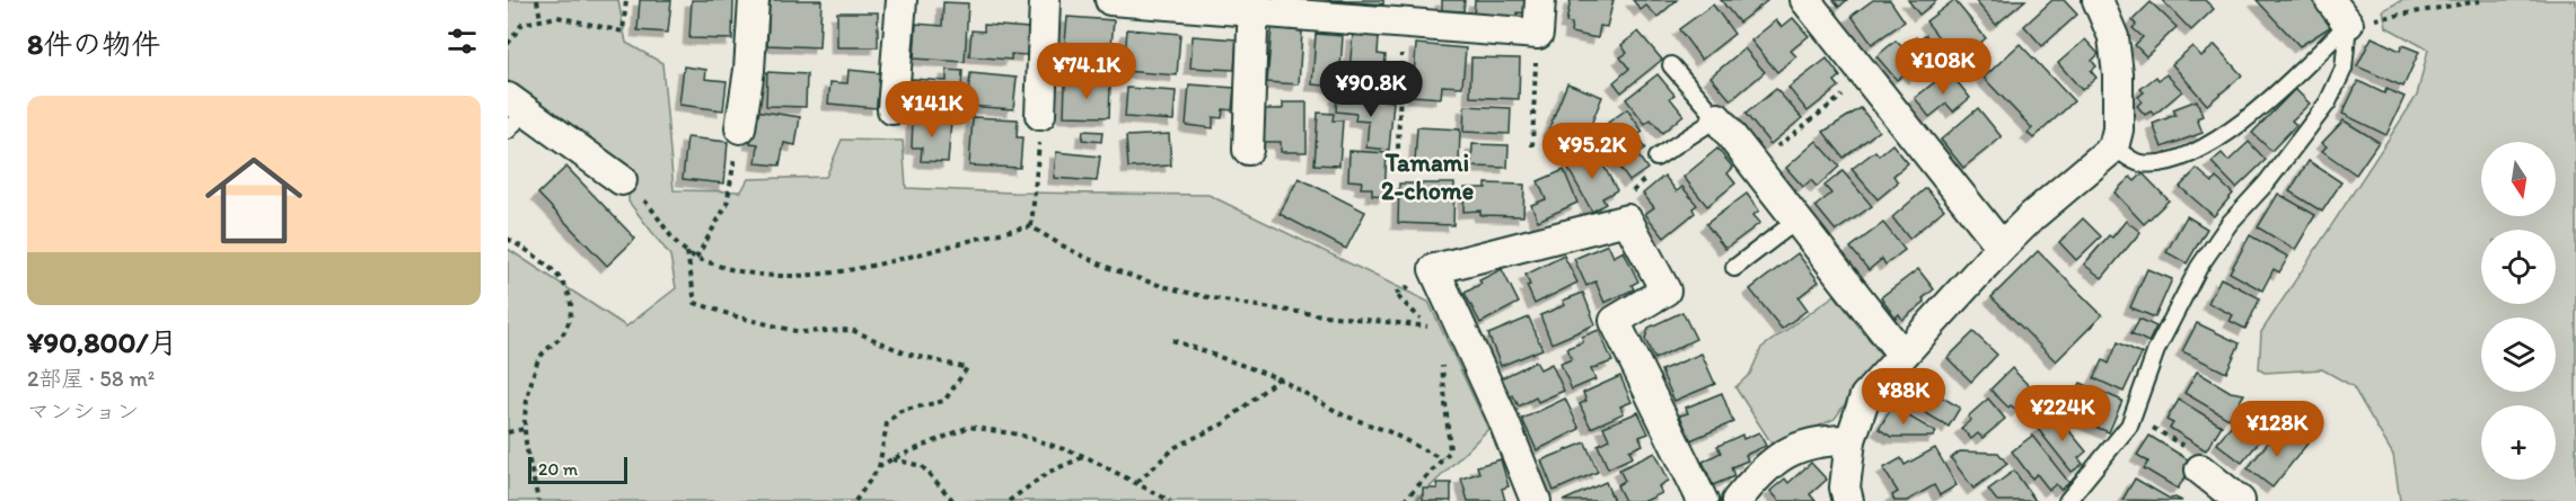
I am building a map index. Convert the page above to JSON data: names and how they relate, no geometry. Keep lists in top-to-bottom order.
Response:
{
  "districts": ["Tamami 2-chome"],
  "scale_bar": "20 m",
  "north": "bottom",
  "page": {
    "heading": "8件の物件",
    "price": [
      "¥108K",
      "¥74.1K",
      "¥90.8K",
      "¥141K",
      "¥95.2K",
      "¥88K",
      "¥224K",
      "¥128K"
    ],
    "list": [
      {
        "name": "¥90,800/月",
        "note": "2部屋 · 58 m² · マンション"
      }
    ],
    "map_buttons": "+",
    "scale": "20 m"
  }
}
